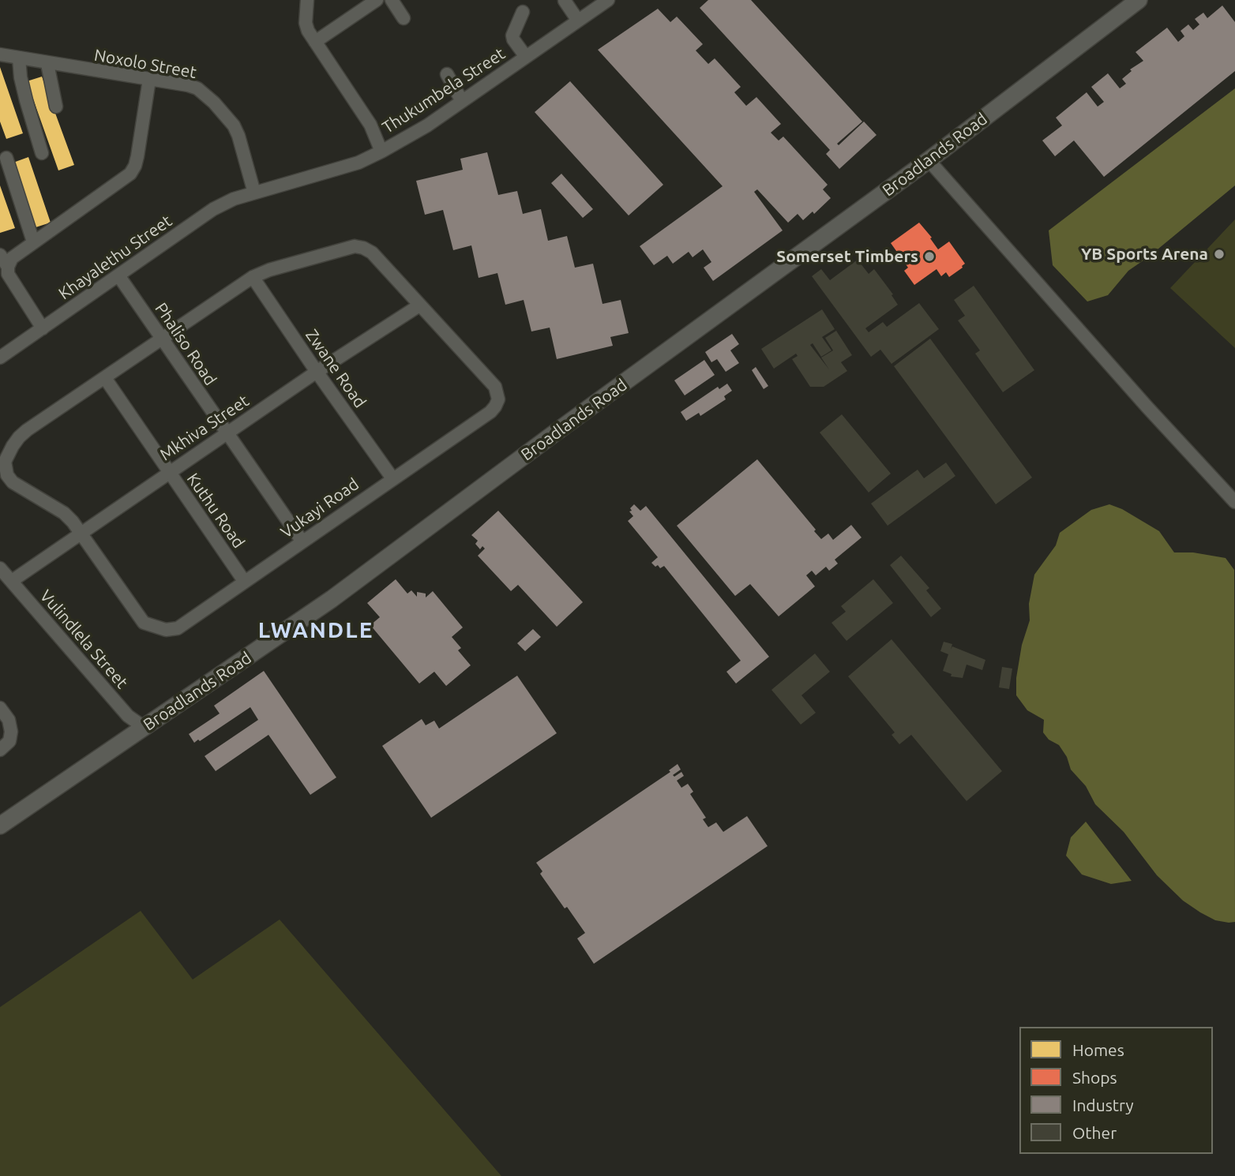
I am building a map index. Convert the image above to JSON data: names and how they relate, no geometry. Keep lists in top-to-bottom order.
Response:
{
  "streets": {
    "main road": ["Broadlands Road"],
    "street": [
      "Noxolo Street",
      "Thukumbela Street",
      "Khayalethu Street",
      "Phaliso Road",
      "Zwane Road",
      "Mkhiva Street",
      "Vukayi Road",
      "Kuthu Road",
      "Vulindlela Street"
    ]
  },
  "crossings": [
    ["Noxolo Street", "Thukumbela Street"],
    ["Noxolo Street", "Khayalethu Street"],
    ["Thukumbela Street", "Khayalethu Street"],
    ["Broadlands Road", "Vulindlela Street"],
    ["Khayalethu Street", "Phaliso Road"],
    ["Phaliso Road", "Mkhiva Street"],
    ["Phaliso Road", "Vukayi Road"],
    ["Zwane Road", "Mkhiva Street"],
    ["Zwane Road", "Vukayi Road"],
    ["Mkhiva Street", "Vukayi Road"],
    ["Mkhiva Street", "Kuthu Road"],
    ["Mkhiva Street", "Vulindlela Street"],
    ["Vukayi Road", "Kuthu Road"]
  ],
  "districts": ["LWANDLE"],
  "places": ["YB Sports Arena", "Somerset Timbers"],
  "legend": [
    "Homes",
    "Shops",
    "Industry",
    "Other"
  ]
}
